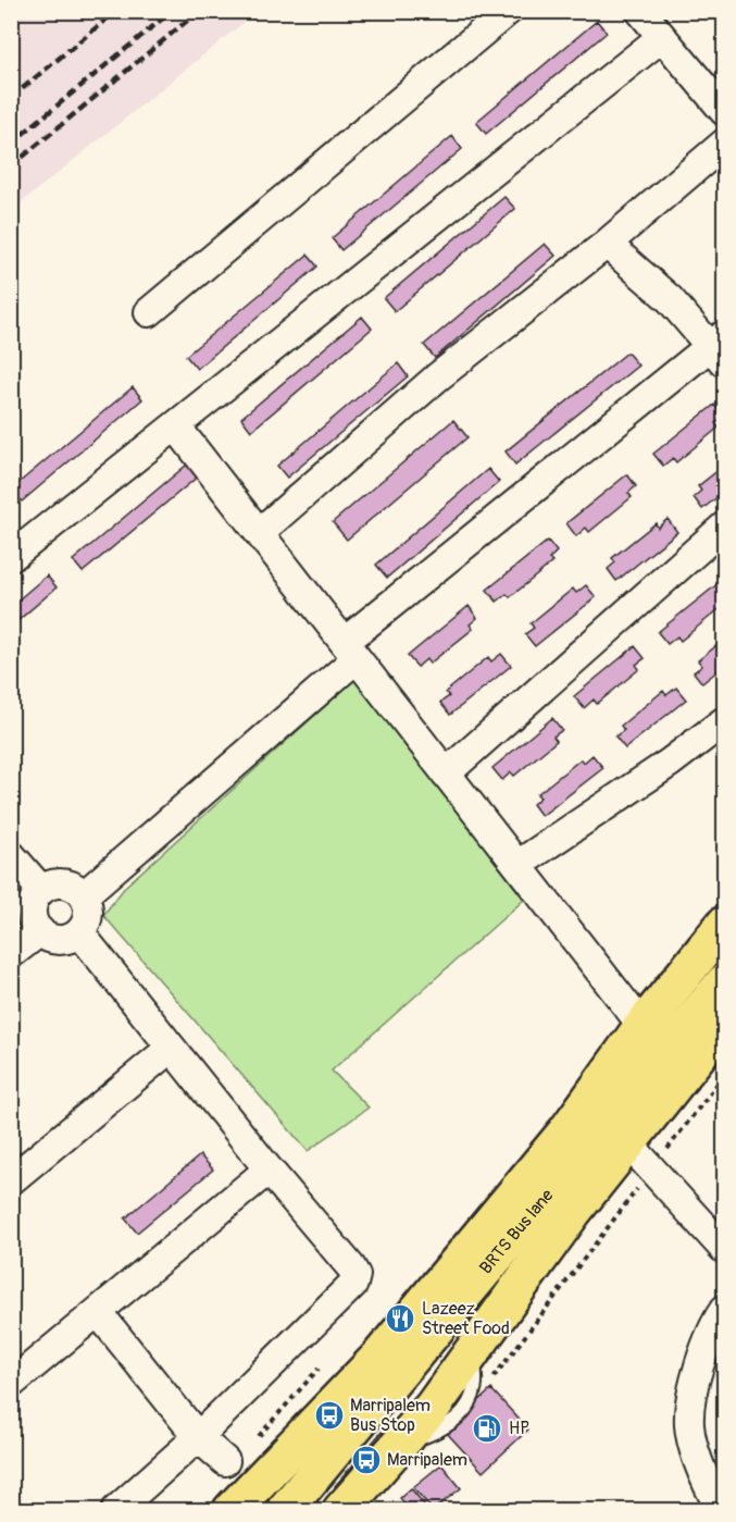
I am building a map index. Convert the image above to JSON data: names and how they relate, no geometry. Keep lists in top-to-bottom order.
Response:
{
  "streets": {
    "main road": ["BRTS Bus lane"]
  },
  "places": {
    "restaurant": ["Lazeez Street Food"],
    "bus stop": ["Marripalem Bus Stop", "Marripalem"],
    "fuel station": ["HP"]
  }
}
